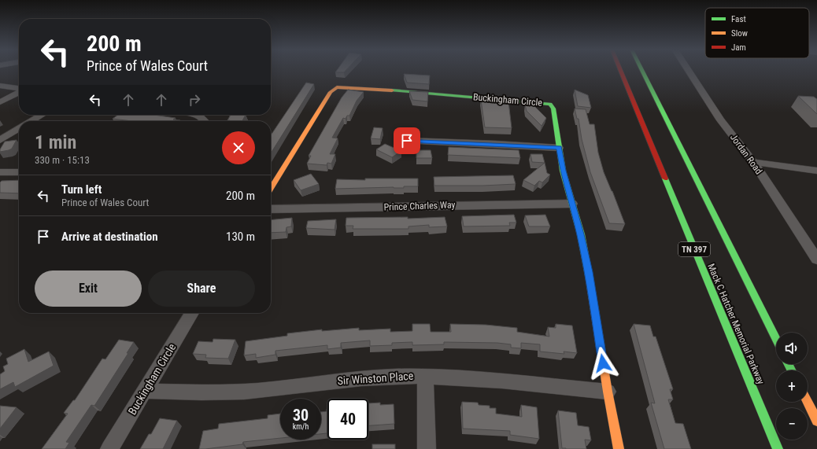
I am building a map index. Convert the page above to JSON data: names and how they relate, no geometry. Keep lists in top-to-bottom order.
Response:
{
  "streets": {
    "main road": ["Buckingham Circle", "TN 397", "Mack C Hatcher Memorial Parkway"],
    "street": ["Jordan Road", "Prince Charles Way", "Sir Winston Place"]
  },
  "crossings": [
    ["Buckingham Circle", "Prince Charles Way"],
    ["Buckingham Circle", "Sir Winston Place"]
  ],
  "legend": ["Fast", "Slow", "Jam"],
  "page": {
    "turn": ["200 m", "Prince of Wales Court"],
    "heading": ["1 min", "330 m · 15:13"],
    "list": [
      {
        "name": "Turn left",
        "note": "Prince of Wales Court",
        "value": "200 m"
      },
      {
        "name": "Arrive at destination",
        "value": "130 m"
      }
    ],
    "buttons": ["Exit", "Share"],
    "map_buttons": ["+", "−"],
    "speed": "30 km/h",
    "limit": "40"
  }
}
